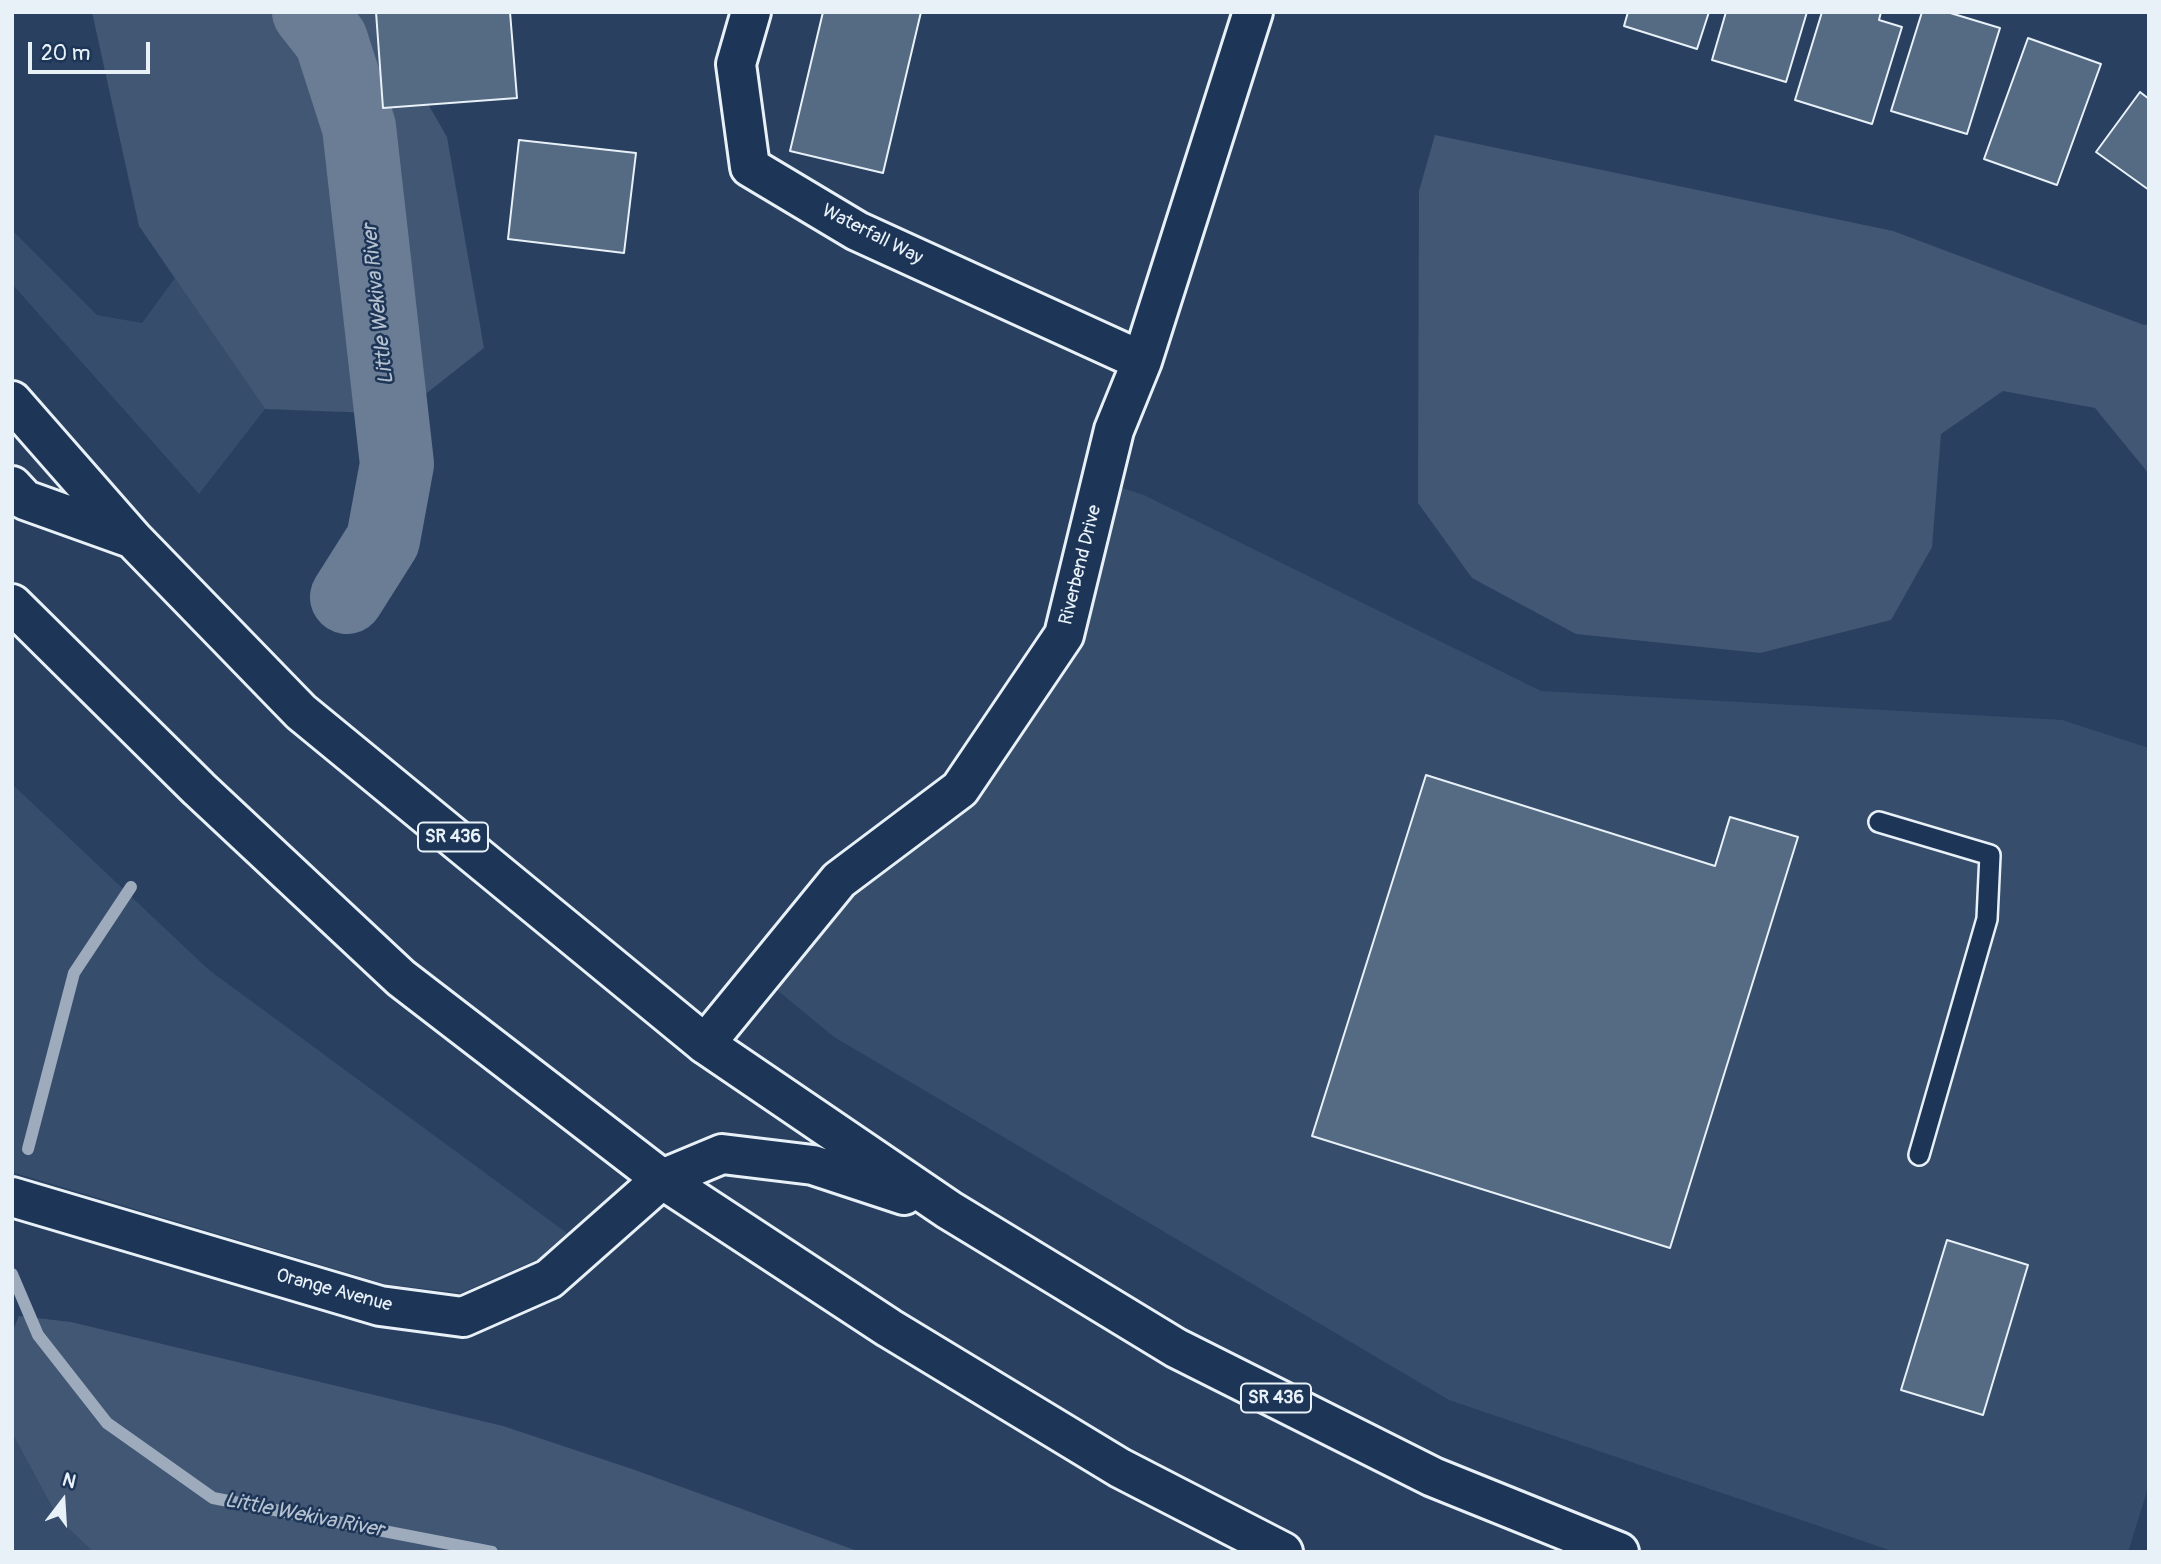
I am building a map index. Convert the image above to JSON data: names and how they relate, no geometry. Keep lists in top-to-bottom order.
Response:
{
  "streets": {
    "main road": [
      "Waterfall Way",
      "Riverbend Drive",
      "SR 436",
      "Orange Avenue"
    ]
  },
  "crossings": [
    ["Waterfall Way", "Riverbend Drive"],
    ["Riverbend Drive", "SR 436"],
    ["SR 436", "Orange Avenue"]
  ],
  "water": ["Little Wekiva River"],
  "scale_bar": "20 m",
  "north": "top"
}
